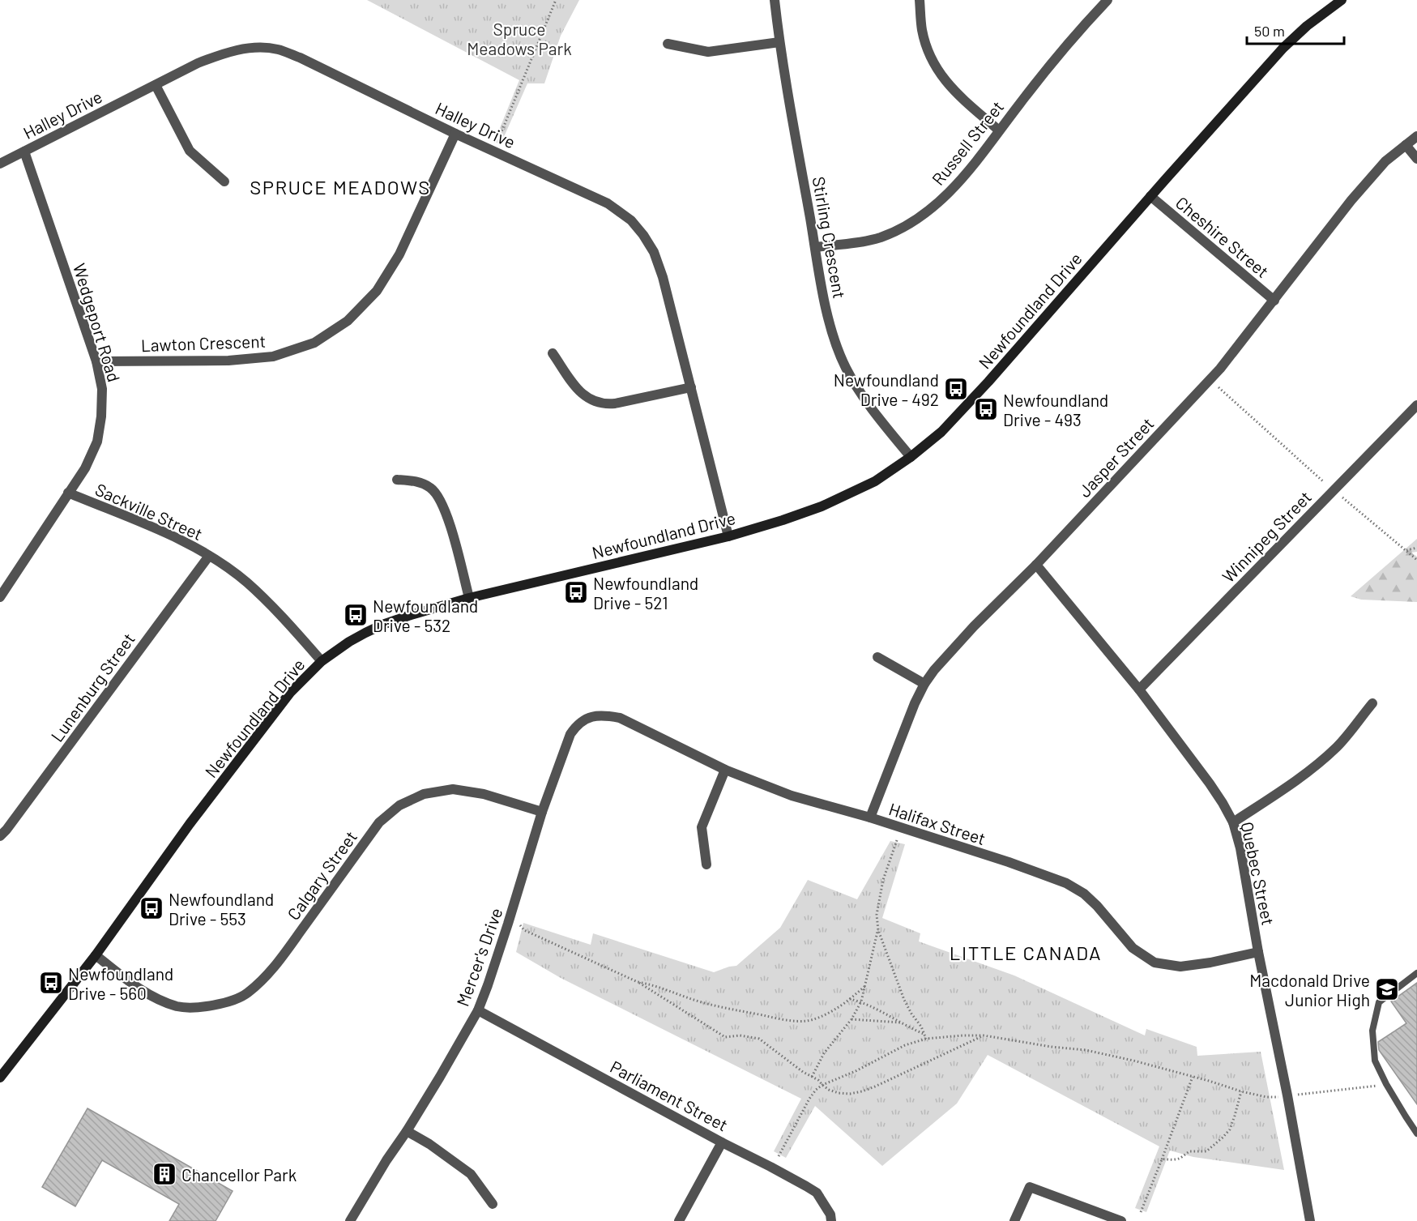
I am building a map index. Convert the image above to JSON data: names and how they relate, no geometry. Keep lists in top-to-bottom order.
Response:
{
  "streets": {
    "street": [
      "Halley Drive",
      "Russell Street",
      "Cheshire Street",
      "Stirling Crescent",
      "Newfoundland Drive",
      "Wedgeport Road",
      "Lawton Crescent",
      "Jasper Street",
      "Sackville Street",
      "Winnipeg Street",
      "Lunenburg Street",
      "Halifax Street",
      "Quebec Street",
      "Calgary Street",
      "Mercer's Drive",
      "Parliament Street"
    ]
  },
  "crossings": [
    ["Halley Drive", "Newfoundland Drive"],
    ["Halley Drive", "Wedgeport Road"],
    ["Halley Drive", "Lawton Crescent"],
    ["Russell Street", "Stirling Crescent"],
    ["Cheshire Street", "Newfoundland Drive"],
    ["Cheshire Street", "Jasper Street"],
    ["Stirling Crescent", "Newfoundland Drive"],
    ["Newfoundland Drive", "Sackville Street"],
    ["Newfoundland Drive", "Calgary Street"],
    ["Wedgeport Road", "Lawton Crescent"],
    ["Wedgeport Road", "Sackville Street"],
    ["Jasper Street", "Halifax Street"],
    ["Jasper Street", "Quebec Street"],
    ["Sackville Street", "Lunenburg Street"],
    ["Winnipeg Street", "Quebec Street"],
    ["Halifax Street", "Quebec Street"],
    ["Halifax Street", "Mercer's Drive"],
    ["Calgary Street", "Mercer's Drive"],
    ["Mercer's Drive", "Parliament Street"]
  ],
  "districts": ["SPRUCE MEADOWS", "LITTLE CANADA"],
  "parks": ["Spruce Meadows Park"],
  "places": {
    "bus stop": [
      "Newfoundland Drive - 492",
      "Newfoundland Drive - 493",
      "Newfoundland Drive - 521",
      "Newfoundland Drive - 532",
      "Newfoundland Drive - 553",
      "Newfoundland Drive - 560"
    ],
    "school or university": ["Macdonald Drive Junior High"],
    "building": ["Chancellor Park"]
  },
  "scale_bar": "50 m"
}
